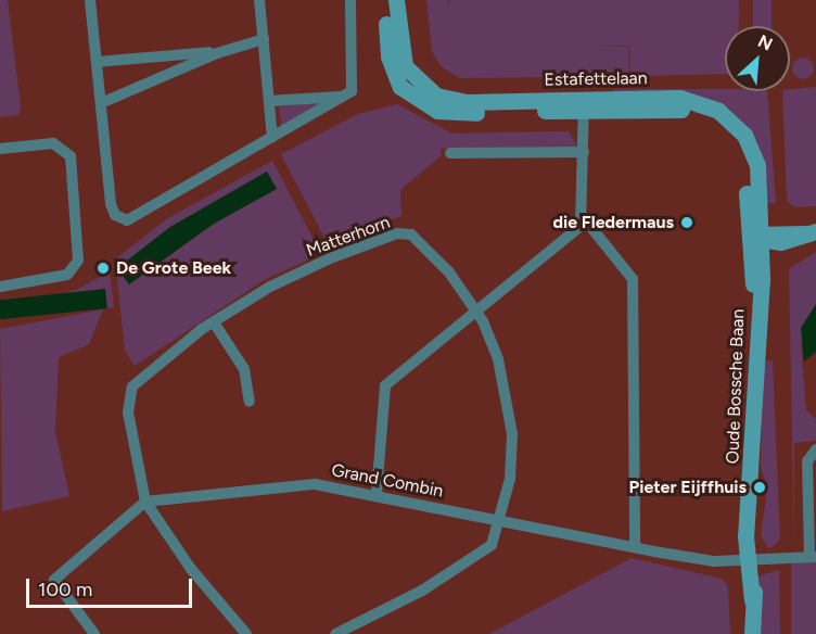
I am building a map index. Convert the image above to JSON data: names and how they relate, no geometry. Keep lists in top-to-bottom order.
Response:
{
  "streets": {
    "street": [
      "Estafettelaan",
      "Matterhorn",
      "Oude Bossche Baan",
      "Grand Combin"
    ]
  },
  "crossings": [
    ["Estafettelaan", "Oude Bossche Baan"],
    ["Matterhorn", "Grand Combin"],
    ["Oude Bossche Baan", "Grand Combin"]
  ],
  "places": ["die Fledermaus", "De Grote Beek", "Pieter Eijffhuis"],
  "scale_bar": "100 m",
  "north": "top right"
}
